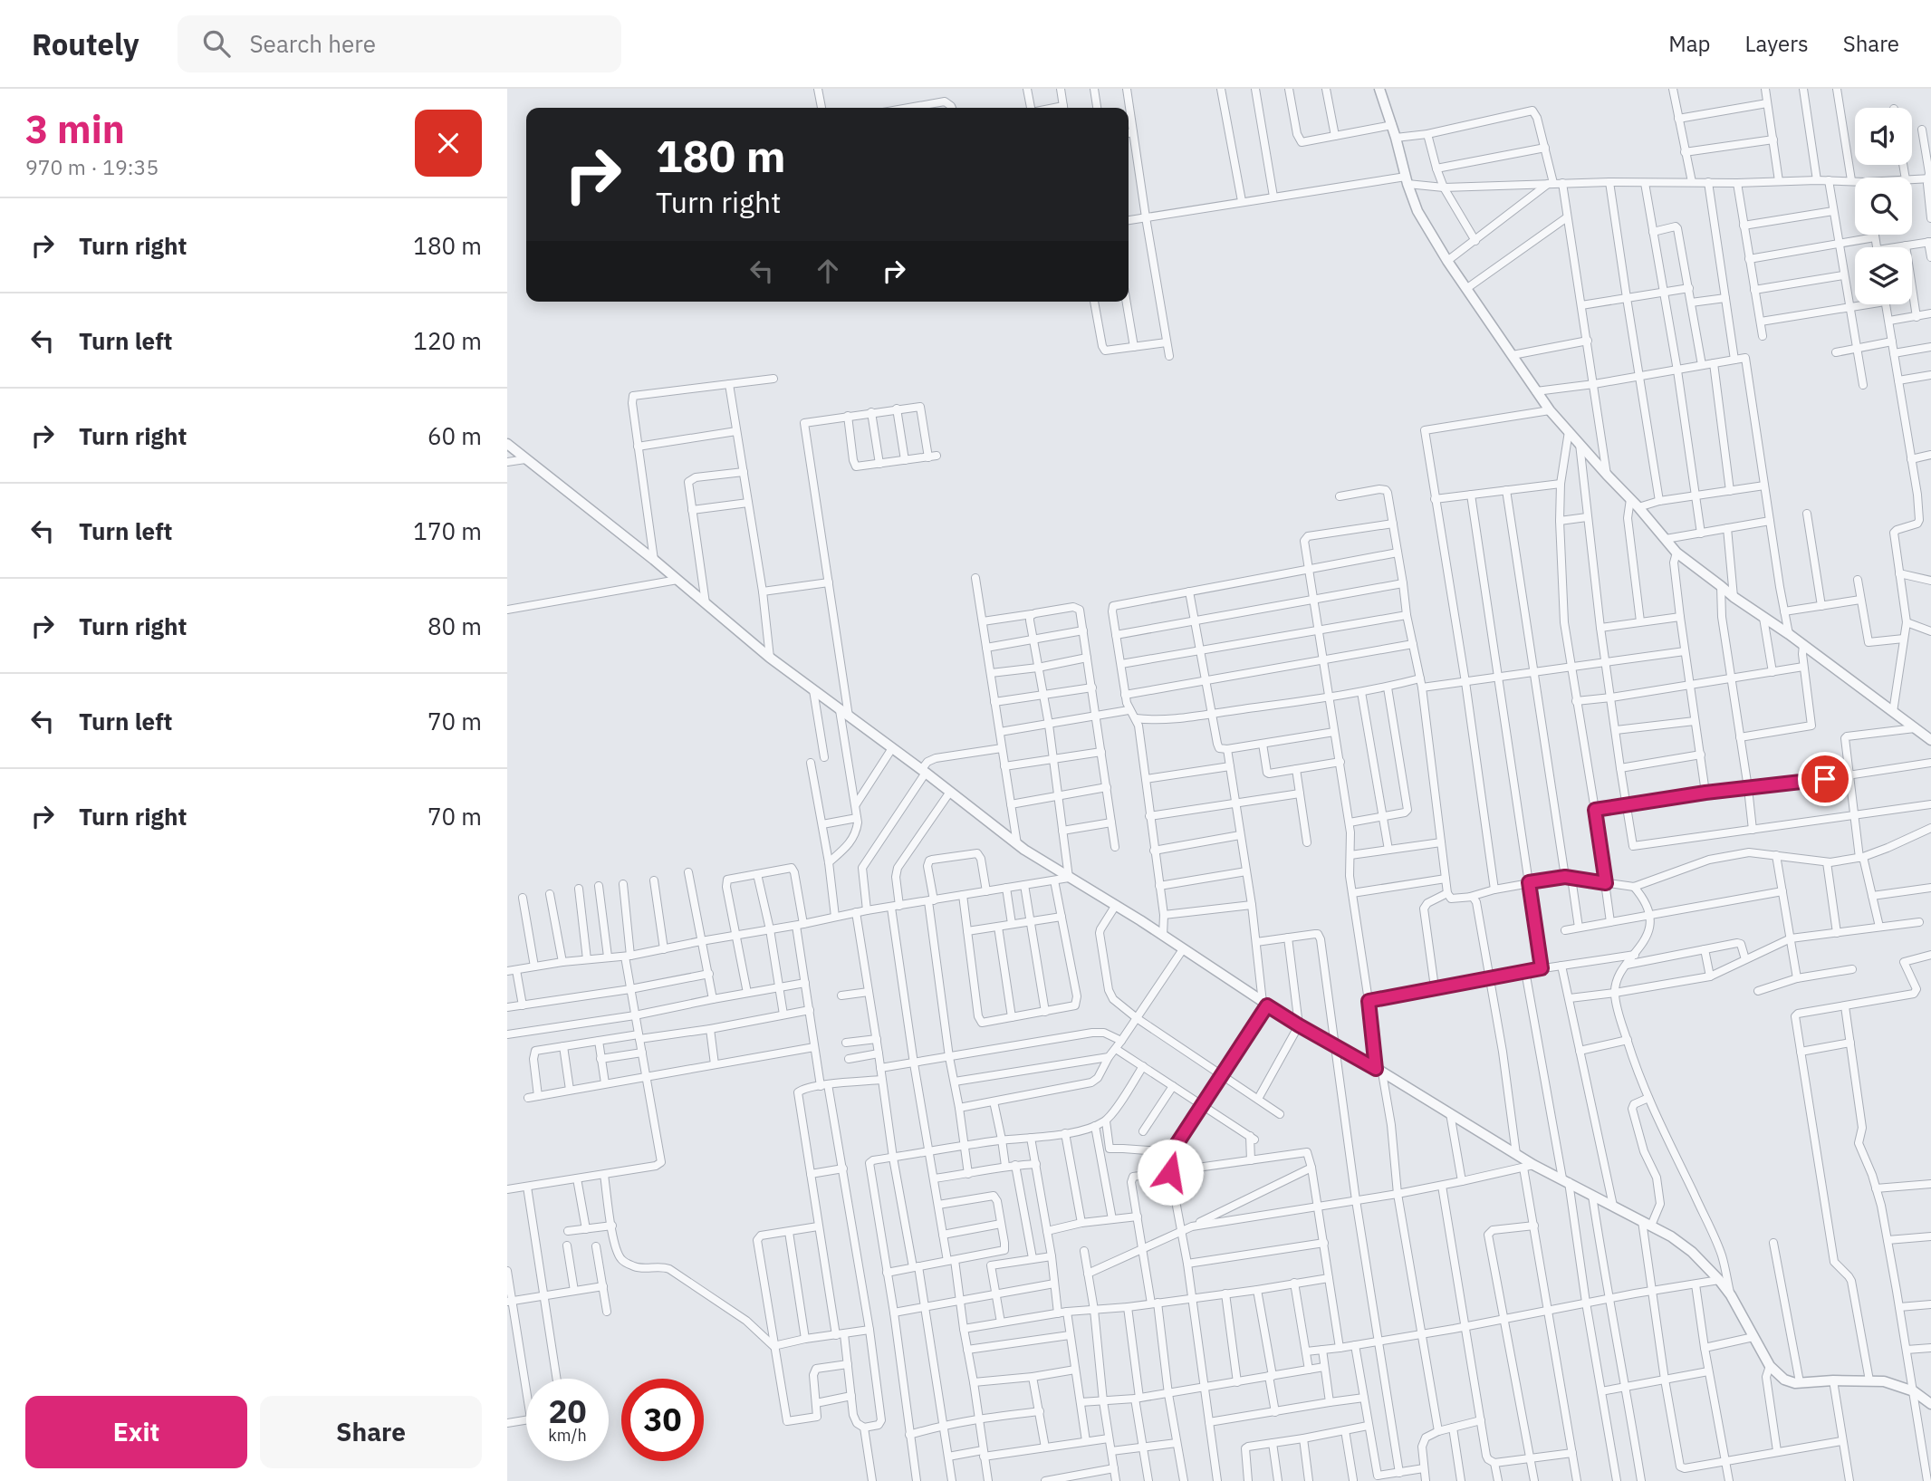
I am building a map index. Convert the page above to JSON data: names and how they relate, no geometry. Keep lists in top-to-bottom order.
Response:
{
  "page": {
    "header": "Routely",
    "search": "Search here",
    "nav": ["Map", "Layers", "Share"],
    "heading": ["3 min", "970 m · 19:35"],
    "turn": ["180 m", "Turn right"],
    "list": [
      {
        "name": "Turn right",
        "value": "180 m"
      },
      {
        "name": "Turn left",
        "value": "120 m"
      },
      {
        "name": "Turn right",
        "value": "60 m"
      },
      {
        "name": "Turn left",
        "value": "170 m"
      },
      {
        "name": "Turn right",
        "value": "80 m"
      },
      {
        "name": "Turn left",
        "value": "70 m"
      },
      {
        "name": "Turn right",
        "value": "70 m"
      }
    ],
    "speed": "20 km/h",
    "limit": "30",
    "buttons": ["Exit", "Share"]
  }
}
